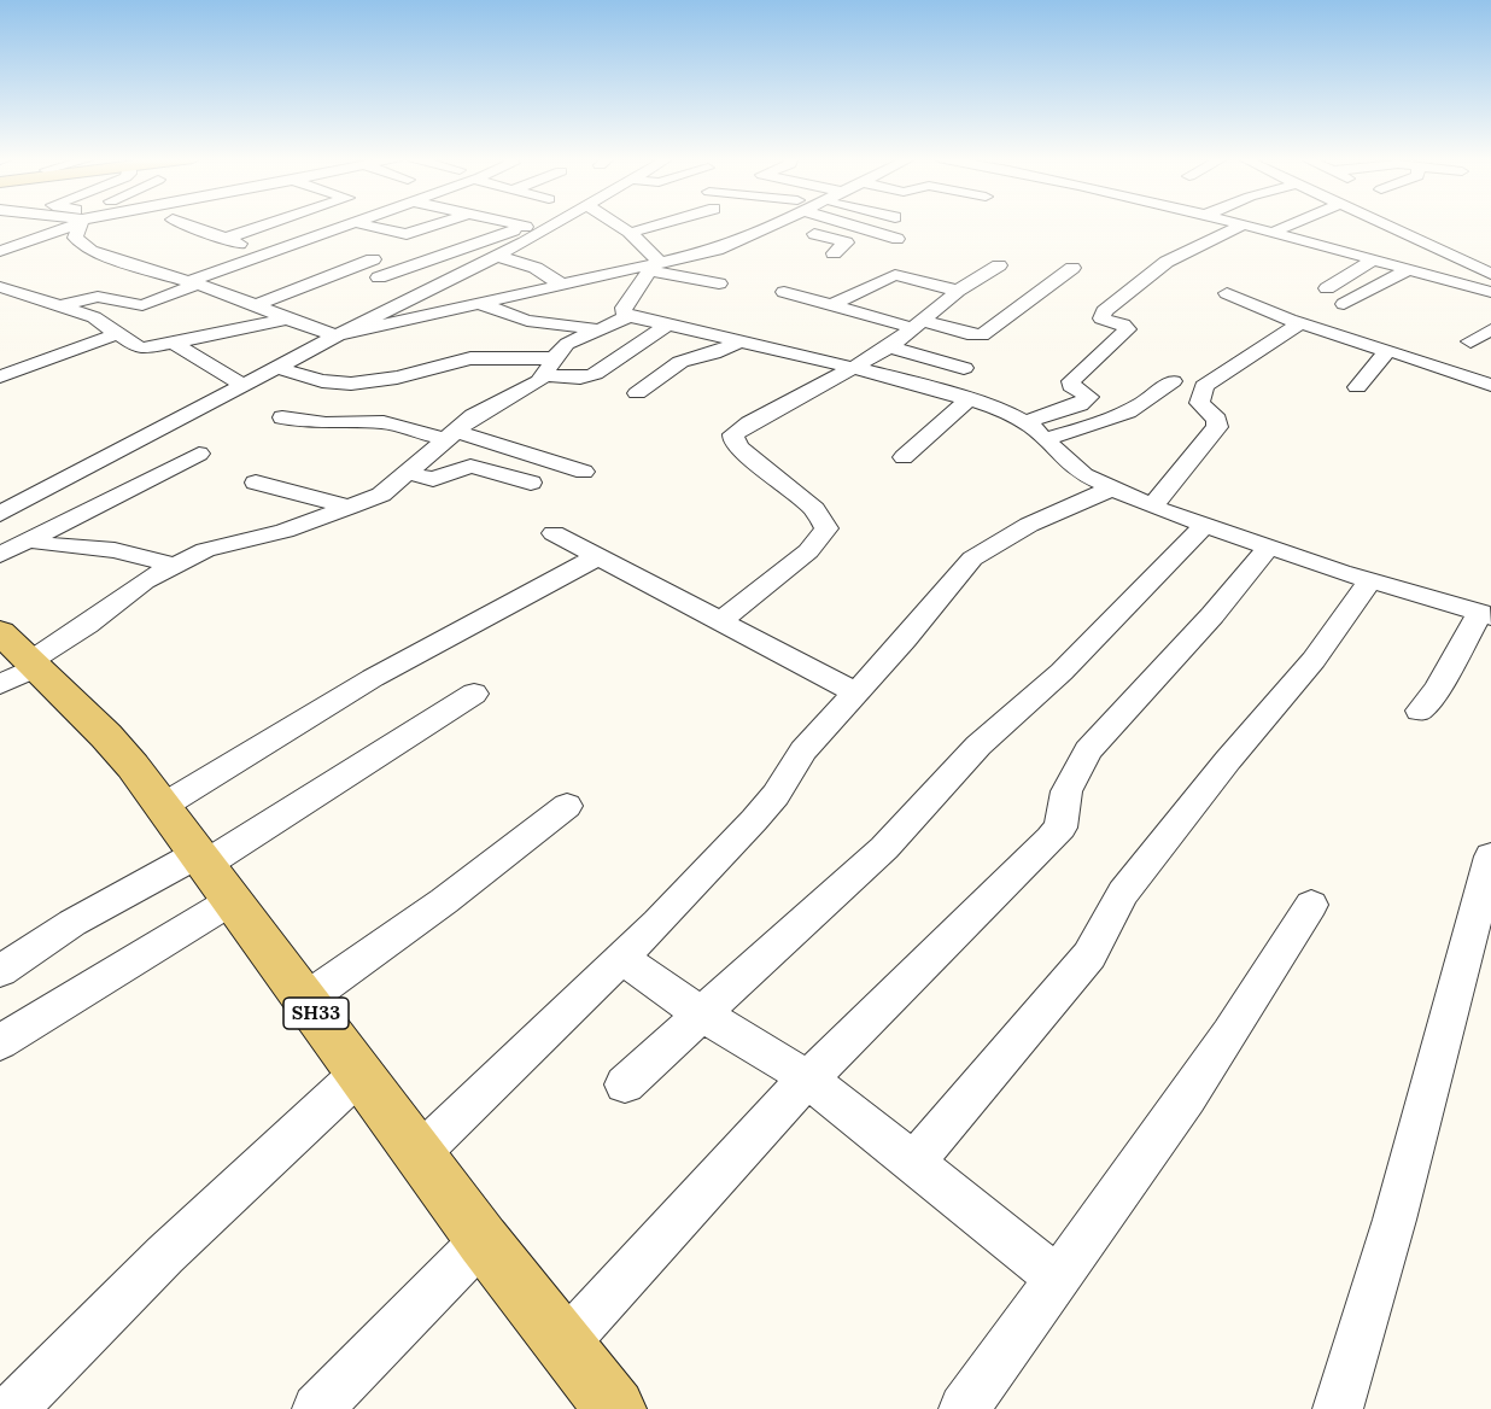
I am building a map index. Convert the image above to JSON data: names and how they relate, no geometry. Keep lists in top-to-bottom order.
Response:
{
  "streets": {
    "main road": ["SH33"]
  }
}
